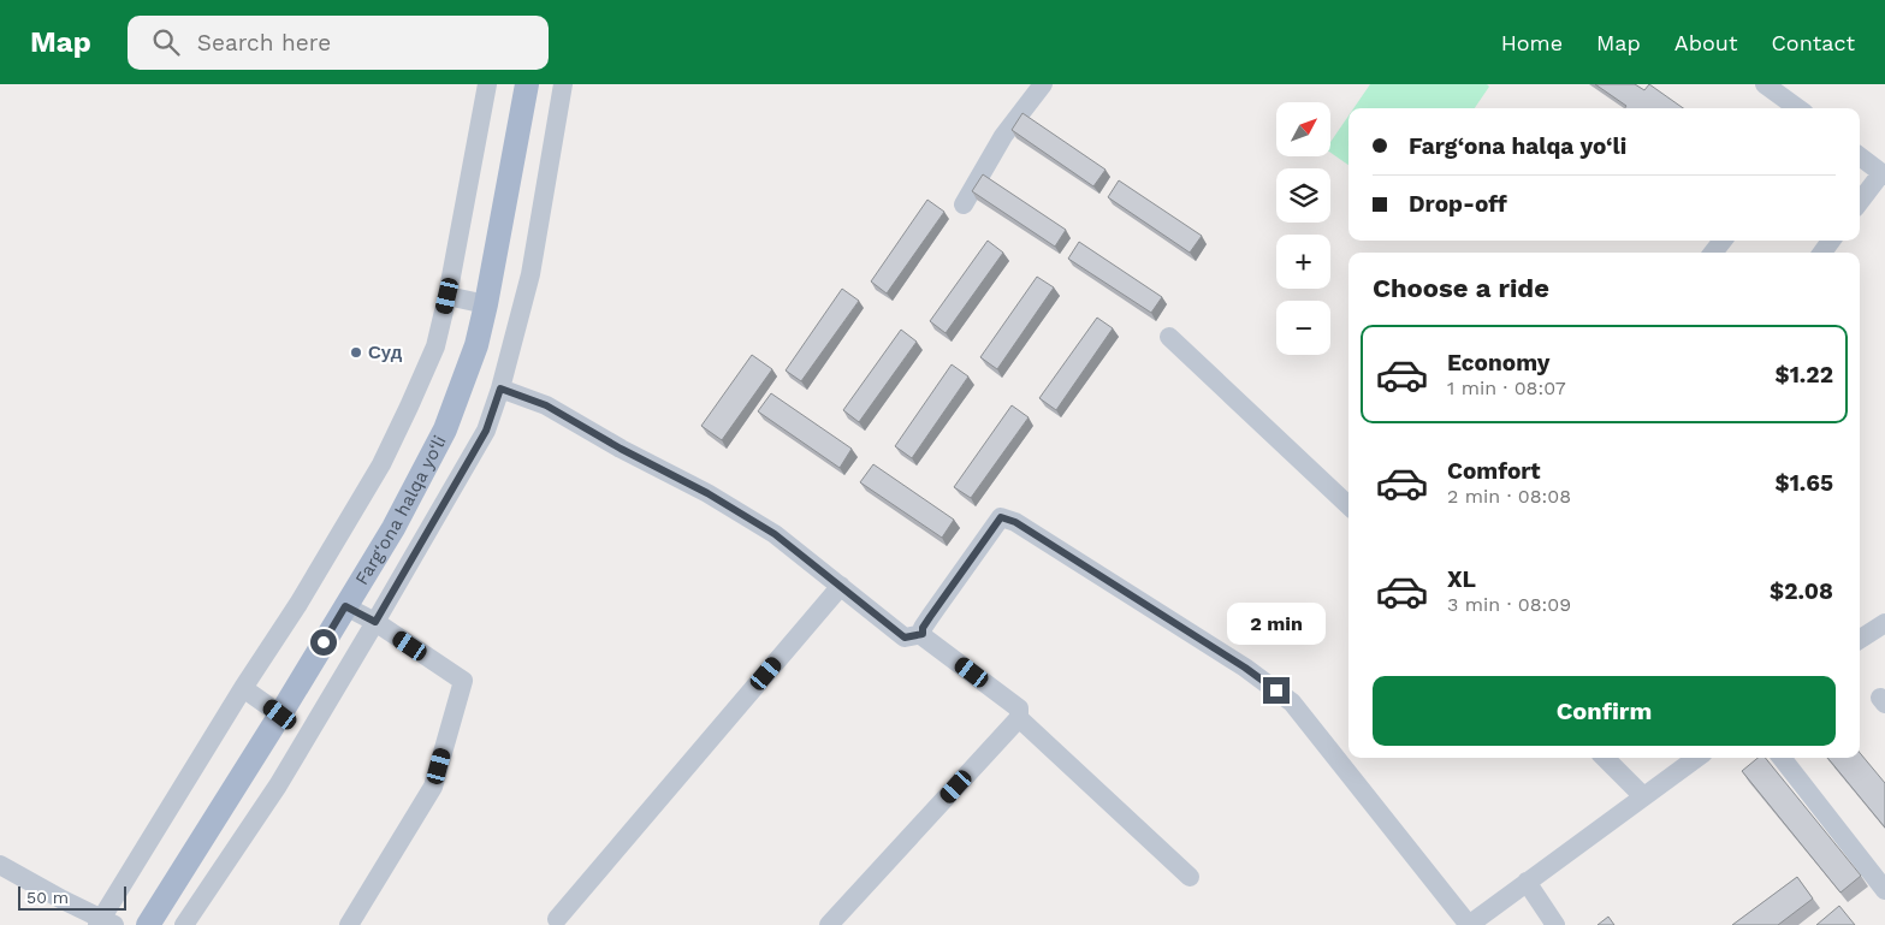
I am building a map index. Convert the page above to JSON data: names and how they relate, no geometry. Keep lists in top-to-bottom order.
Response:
{
  "streets": {
    "main road": ["Farg‘ona halqa yo‘li"]
  },
  "places": ["Суд"],
  "scale_bar": "50 m",
  "north": "top right",
  "page": {
    "header": "Map",
    "search": "Search here",
    "nav": [
      "Home",
      "Map",
      "About",
      "Contact"
    ],
    "map_buttons": ["+", "−"],
    "banner": ["Farg‘ona halqa yo‘li", "Drop-off"],
    "heading": "Choose a ride",
    "list": [
      {
        "name": "Economy",
        "note": "1 min · 08:07",
        "value": "$1.22"
      },
      {
        "name": "Comfort",
        "note": "2 min · 08:08",
        "value": "$1.65"
      },
      {
        "name": "XL",
        "note": "3 min · 08:09",
        "value": "$2.08"
      }
    ],
    "bubble": "2 min",
    "buttons": "Confirm",
    "scale": "50 m"
  }
}
